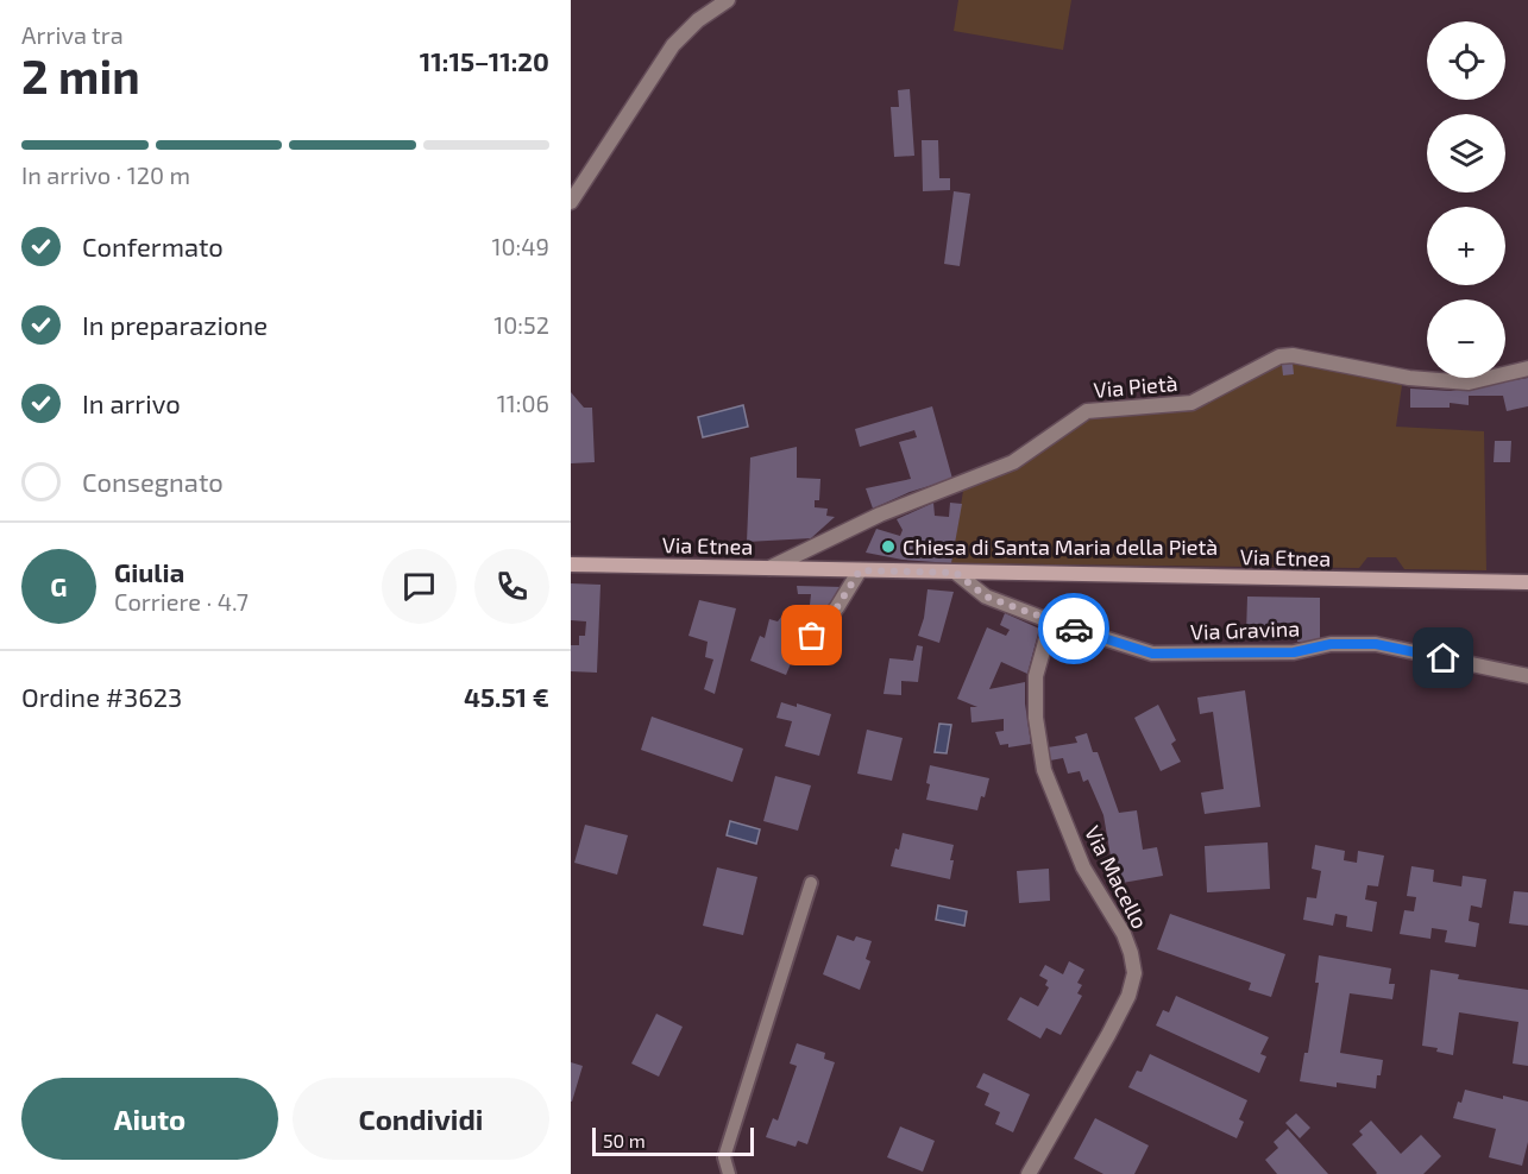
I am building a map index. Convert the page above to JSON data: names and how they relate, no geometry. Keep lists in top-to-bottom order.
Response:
{
  "streets": {
    "main road": ["Via Etnea"],
    "street": ["Via Pietà", "Via Gravina", "Via Macello"]
  },
  "crossings": [
    ["Via Pietà", "Via Etnea"],
    ["Via Etnea", "Via Gravina"],
    ["Via Gravina", "Via Macello"]
  ],
  "places": ["Chiesa di Santa Maria della Pietà"],
  "scale_bar": "50 m",
  "page": {
    "heading": ["2 min", "Arriva tra", "11:15–11:20"],
    "panel": [
      "Giulia",
      "Corriere · 4.7",
      "Ordine #3623",
      "45.51 €"
    ],
    "map_buttons": ["+", "−"],
    "bar": "In arrivo · 120 m",
    "list": [
      ["Confermato", "10:49"],
      ["In preparazione", "10:52"],
      ["In arrivo", "11:06"],
      "Consegnato"
    ],
    "round": "G",
    "buttons": ["Aiuto", "Condividi"],
    "scale": "50 m"
  }
}
